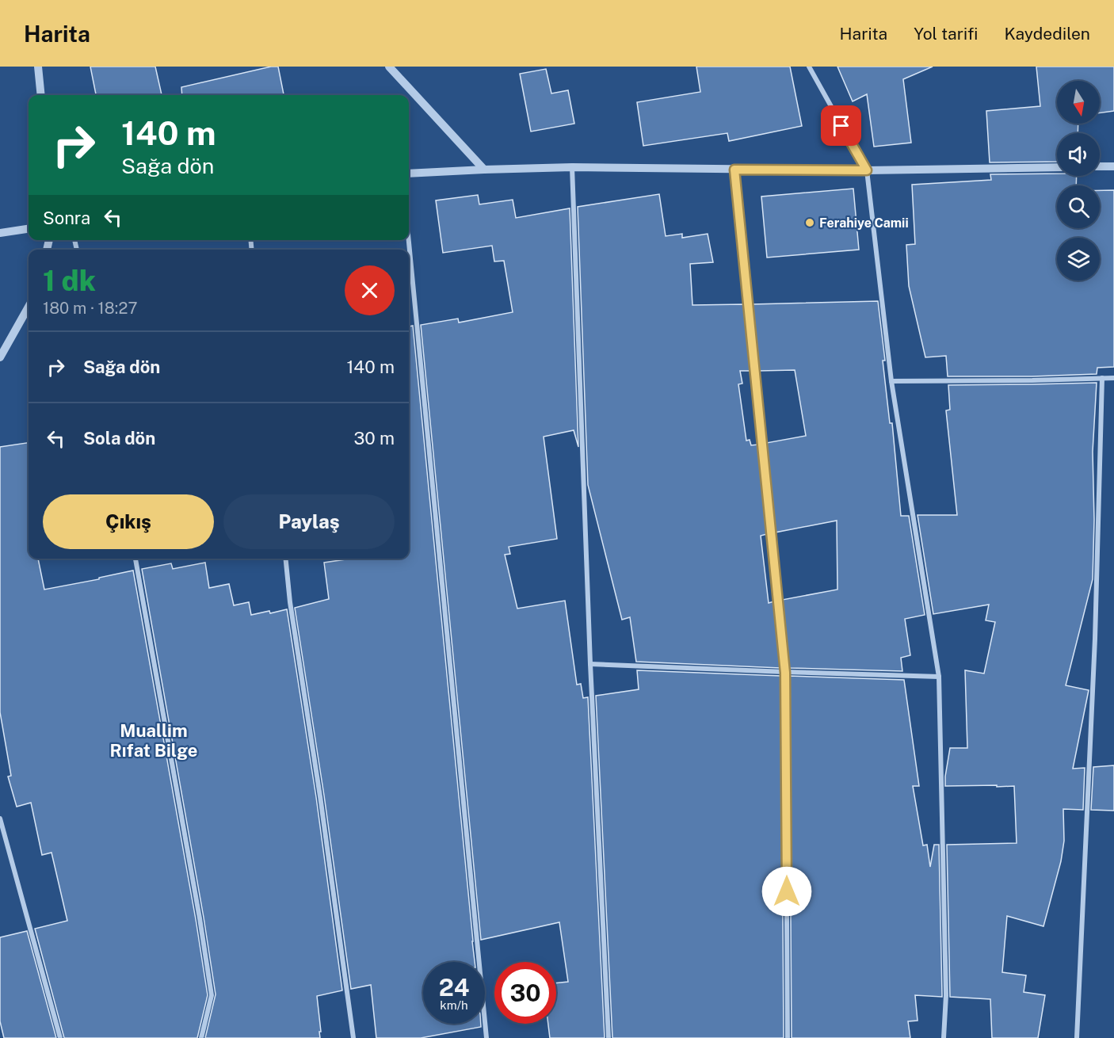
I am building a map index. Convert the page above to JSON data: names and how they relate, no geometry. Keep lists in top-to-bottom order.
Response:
{
  "districts": ["Muallim Rıfat Bilge"],
  "places": ["Ferahiye Camii"],
  "north": "bottom",
  "page": {
    "header": "Harita",
    "nav": ["Harita", "Yol tarifi", "Kaydedilen"],
    "turn": ["140 m", "Sağa dön"],
    "then": "Sonra",
    "heading": ["1 dk", "180 m · 18:27"],
    "list": [
      {
        "name": "Sağa dön",
        "value": "140 m"
      },
      {
        "name": "Sola dön",
        "value": "30 m"
      }
    ],
    "buttons": ["Çıkış", "Paylaş"],
    "speed": "24 km/h",
    "limit": "30"
  }
}
